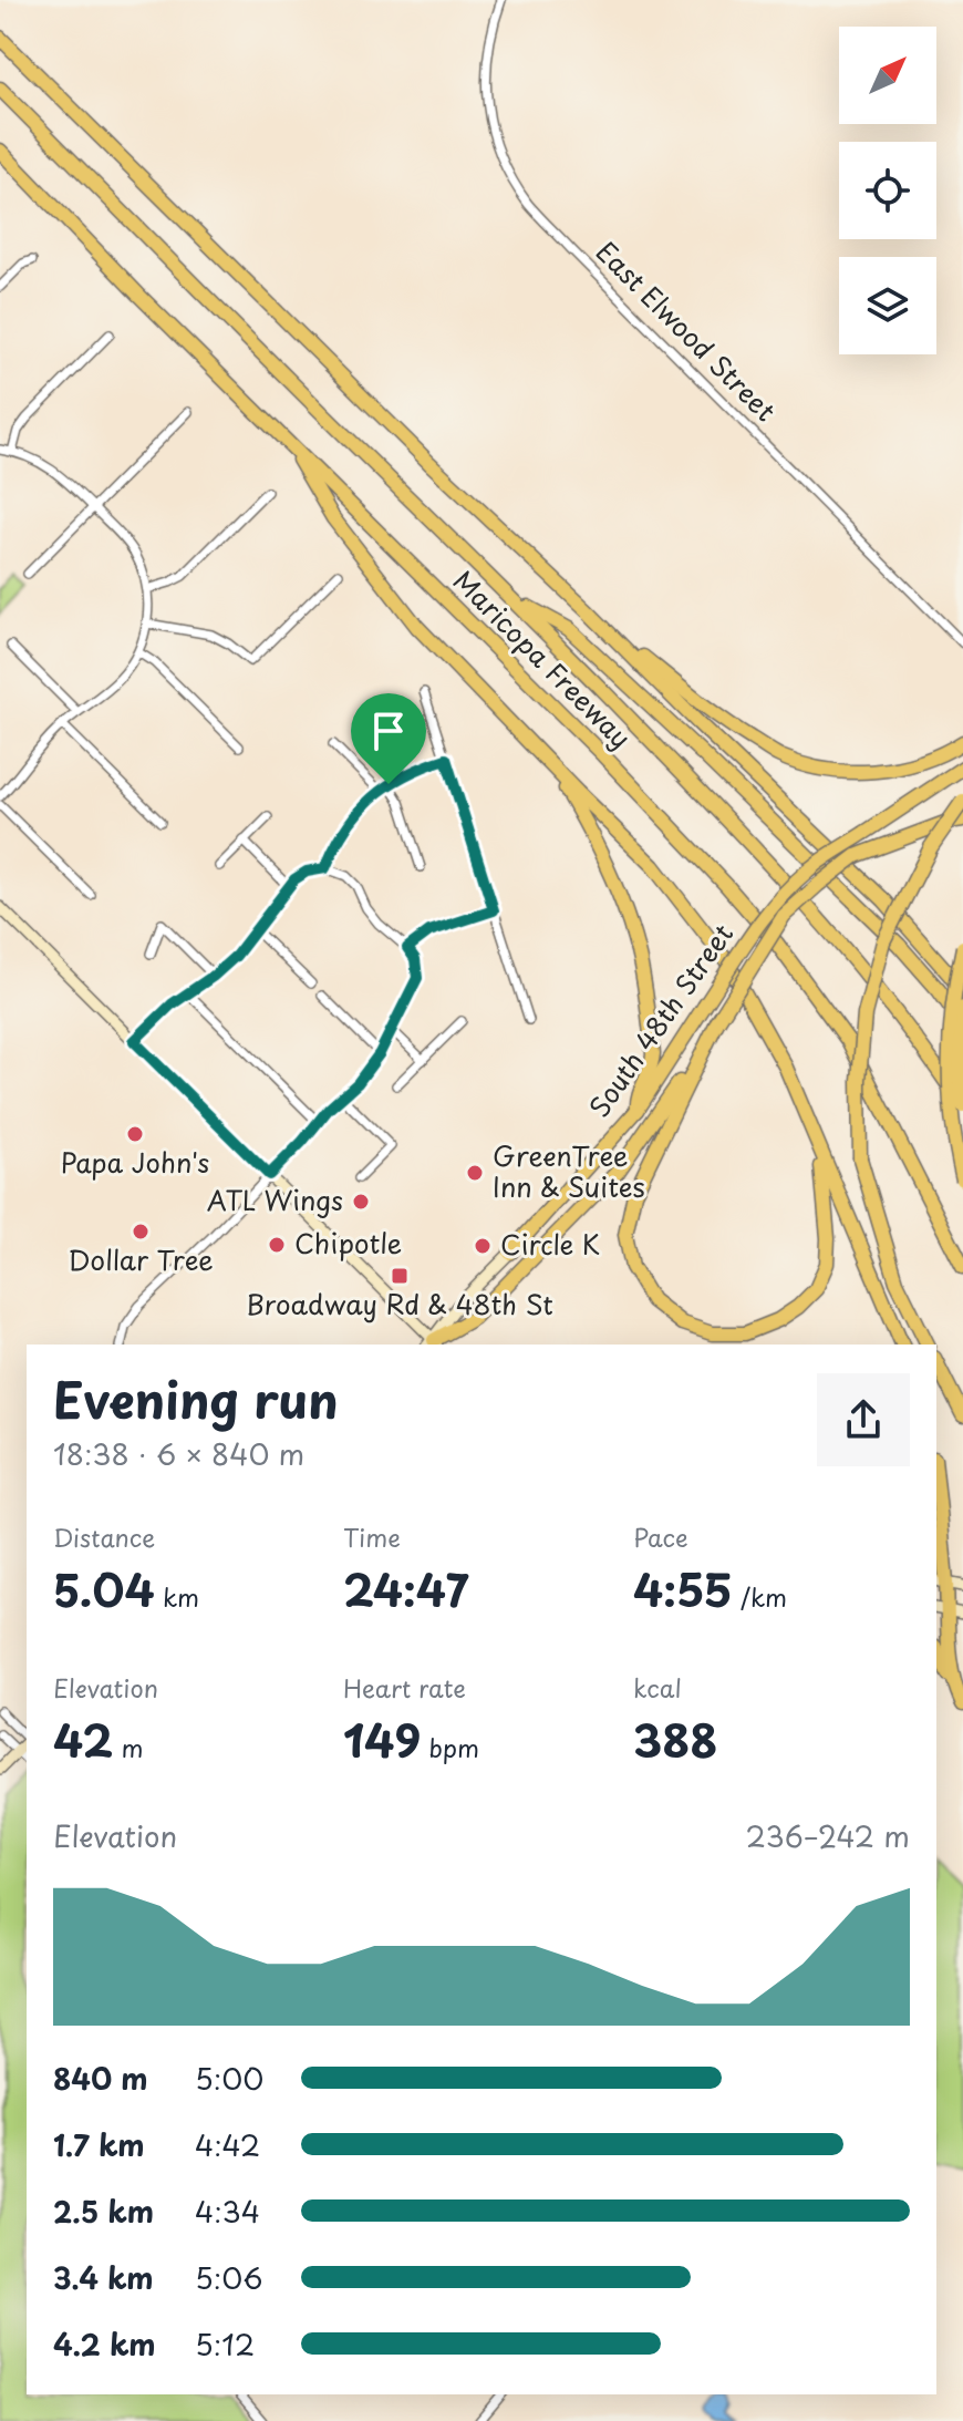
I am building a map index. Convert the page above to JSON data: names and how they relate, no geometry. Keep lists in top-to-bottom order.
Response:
{
  "streets": {
    "highway": ["Maricopa Freeway", "South 48th Street"],
    "street": ["East Elwood Street"]
  },
  "places": {
    "other": [
      "Papa John's",
      "GreenTree Inn & Suites",
      "ATL Wings",
      "Dollar Tree",
      "Chipotle",
      "Circle K"
    ],
    "transit": ["Broadway Rd & 48th St"]
  },
  "north": "top right",
  "page": {
    "heading": ["Evening run", "18:38 · 6 × 840 m"],
    "stats": [
      ["Distance", "5.04 km"],
      ["Time", "24:47"],
      ["Pace", "4:55 /km"],
      ["Elevation", "42 m"],
      ["Heart rate", "149 bpm"],
      ["kcal", "388"]
    ],
    "chart": ["Elevation", "236–242 m"],
    "list": [
      {
        "name": "840 m",
        "note": "5:00"
      },
      {
        "name": "1.7 km",
        "note": "4:42"
      },
      {
        "name": "2.5 km",
        "note": "4:34"
      },
      {
        "name": "3.4 km",
        "note": "5:06"
      },
      {
        "name": "4.2 km",
        "note": "5:12"
      }
    ]
  }
}
